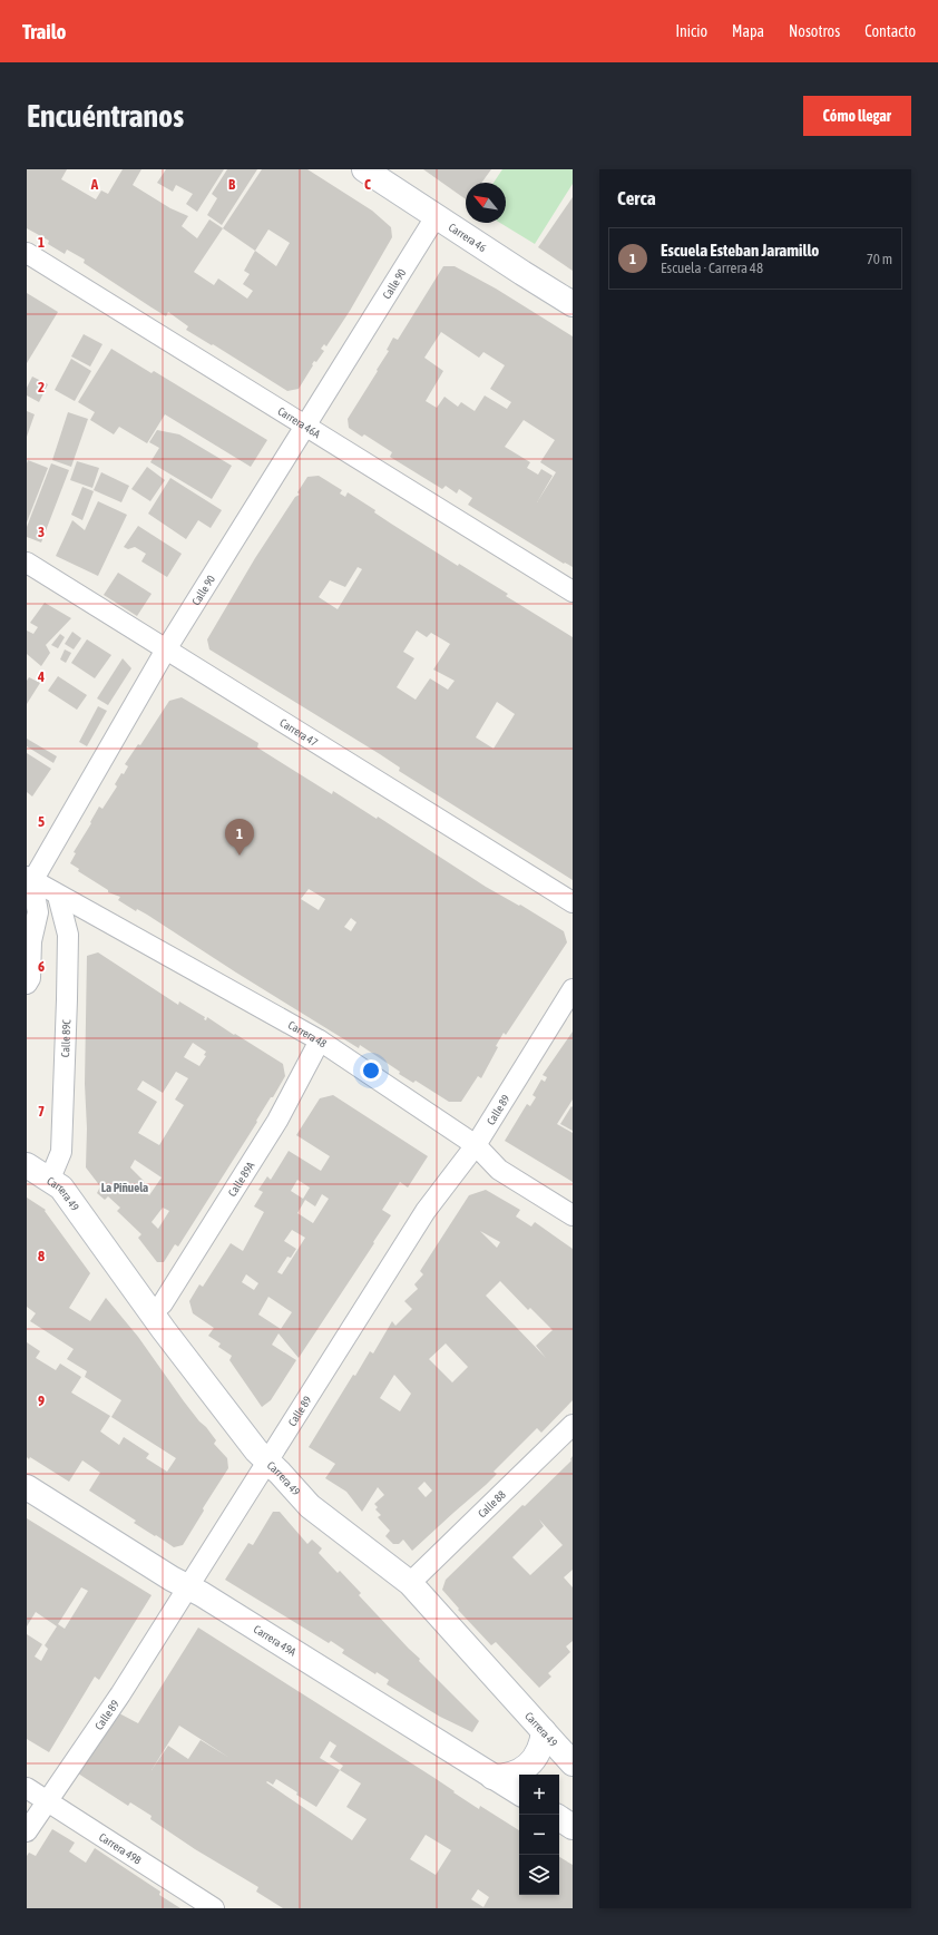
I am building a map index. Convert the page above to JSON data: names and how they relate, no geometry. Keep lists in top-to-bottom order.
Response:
{
  "streets": {
    "street": [
      "Carrera 46",
      "Calle 90",
      "Carrera 46A",
      "Carrera 47",
      "Carrera 48",
      "Calle 89C",
      "Calle 89",
      "Calle 89A",
      "Carrera 49",
      "Calle 88",
      "Carrera 49A",
      "Carrera 49B"
    ]
  },
  "crossings": [
    ["Carrera 46", "Calle 90"],
    ["Calle 90", "Carrera 46A"],
    ["Calle 90", "Carrera 47"],
    ["Calle 90", "Carrera 48"],
    ["Carrera 48", "Calle 89C"],
    ["Carrera 48", "Calle 89"],
    ["Carrera 48", "Calle 89A"],
    ["Calle 89C", "Carrera 49"],
    ["Calle 89", "Carrera 49"],
    ["Calle 89", "Carrera 49A"],
    ["Calle 89", "Carrera 49B"],
    ["Calle 89A", "Carrera 49"],
    ["Carrera 49", "Calle 88"]
  ],
  "districts": ["La Piñuela"],
  "north": "top left",
  "page": {
    "header": "Trailo",
    "nav": [
      "Inicio",
      "Mapa",
      "Nosotros",
      "Contacto"
    ],
    "buttons": "Cómo llegar",
    "title": "Encuéntranos",
    "heading": "Cerca",
    "list": [
      {
        "mark": "1",
        "name": "Escuela Esteban Jaramillo",
        "note": "Escuela · Carrera 48",
        "value": "70 m"
      }
    ],
    "pins": "1",
    "map_buttons": ["+", "−"]
  },
  "grid": {
    "columns": ["A", "B", "C"],
    "rows": [
      "1",
      "2",
      "3",
      "4",
      "5",
      "6",
      "7",
      "8",
      "9"
    ]
  }
}
